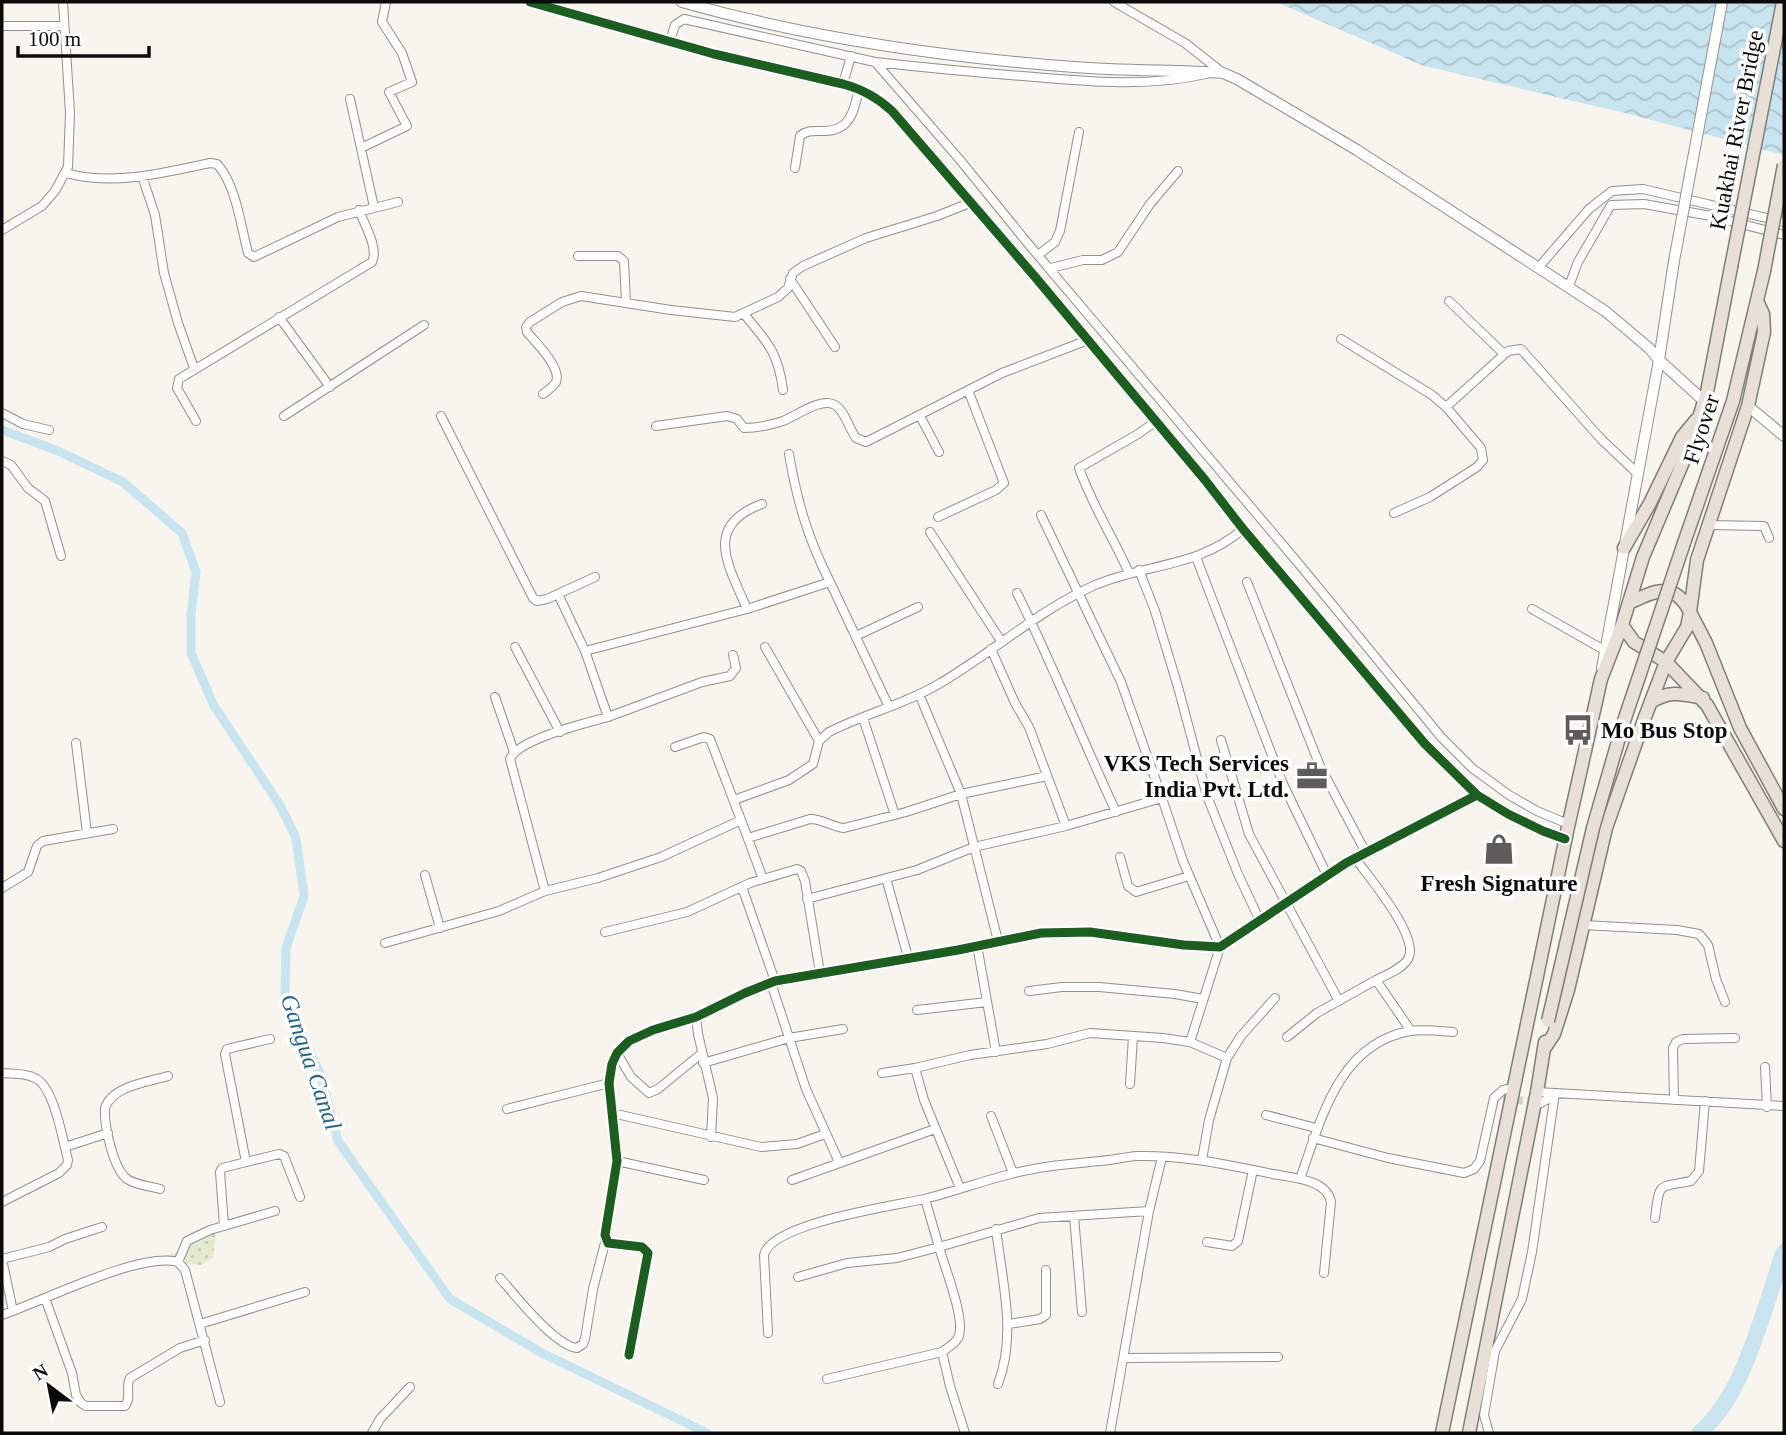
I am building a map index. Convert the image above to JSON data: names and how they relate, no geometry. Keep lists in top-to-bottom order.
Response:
{
  "streets": {
    "highway": ["Kuakhai River Bridge", "Flyover"]
  },
  "water": ["Gangua Canal"],
  "places": {
    "bus stop": ["Mo Bus Stop"],
    "office": ["VKS Tech Services India Pvt. Ltd."],
    "shop": ["Fresh Signature"]
  },
  "scale_bar": "100 m",
  "north": "top left"
}
